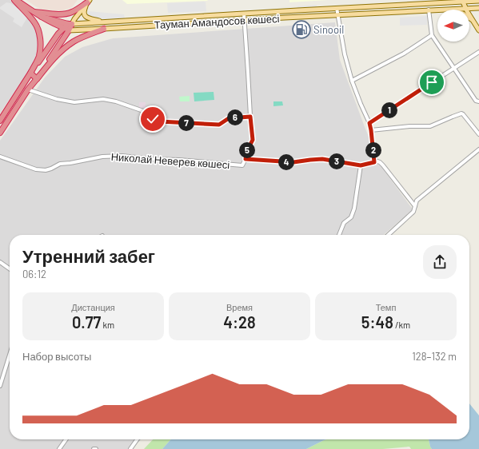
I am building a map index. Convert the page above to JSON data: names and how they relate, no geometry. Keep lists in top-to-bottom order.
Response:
{
  "streets": {
    "main road": ["Тауман Амандосов көшесі"],
    "street": ["Николай Неверев көшесі"]
  },
  "crossings": [
    ["Тауман Амандосов көшесі", "Николай Неверев көшесі"]
  ],
  "places": {
    "fuel station": ["Sinooil"]
  },
  "north": "left",
  "page": {
    "pins": [
      "1",
      "6",
      "7",
      "2",
      "5",
      "3",
      "4"
    ],
    "heading": ["Утренний забег", "06:12"],
    "stats": [
      ["Дистанция", "0.77 km"],
      ["Время", "4:28"],
      ["Темп", "5:48 /km"]
    ],
    "chart": ["Набор высоты", "128–132 m"]
  }
}
